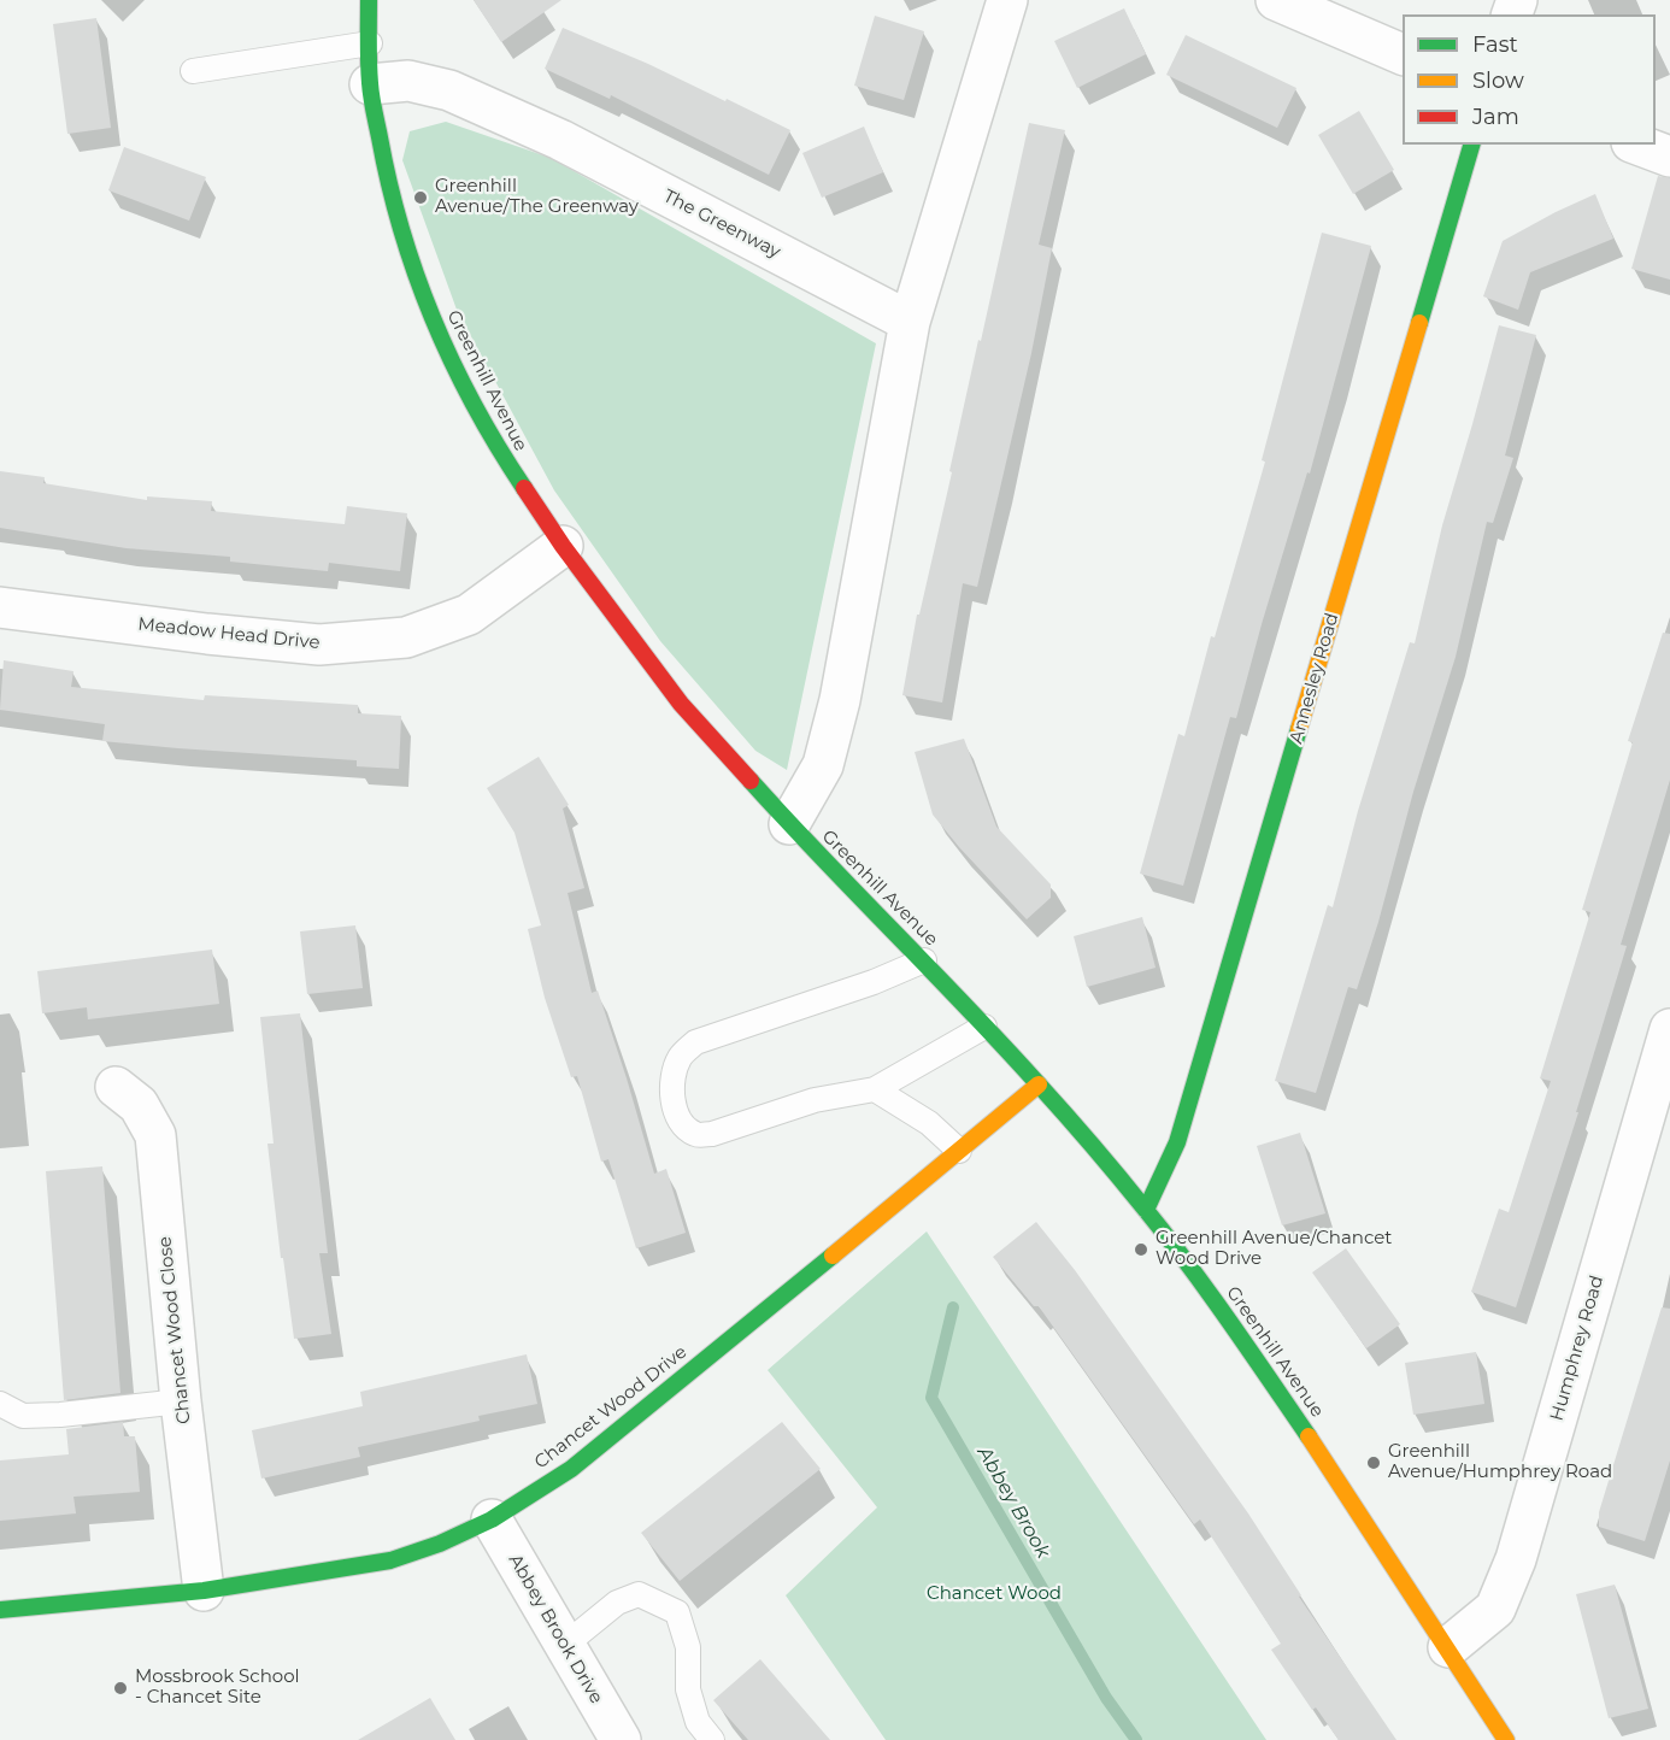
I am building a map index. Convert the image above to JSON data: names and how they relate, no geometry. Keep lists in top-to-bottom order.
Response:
{
  "streets": {
    "street": [
      "The Greenway",
      "Greenhill Avenue",
      "Meadow Head Drive",
      "Annesley Road",
      "Chancet Wood Close",
      "Humphrey Road",
      "Chancet Wood Drive",
      "Abbey Brook Drive"
    ]
  },
  "crossings": [
    ["The Greenway", "Greenhill Avenue"],
    ["Greenhill Avenue", "Meadow Head Drive"],
    ["Greenhill Avenue", "Annesley Road"],
    ["Greenhill Avenue", "Humphrey Road"],
    ["Greenhill Avenue", "Chancet Wood Drive"],
    ["Chancet Wood Close", "Chancet Wood Drive"],
    ["Chancet Wood Drive", "Abbey Brook Drive"]
  ],
  "water": ["Abbey Brook"],
  "parks": ["Chancet Wood"],
  "places": [
    "Greenhill Avenue/The Greenway",
    "Greenhill Avenue/Chancet Wood Drive",
    "Greenhill Avenue/Humphrey Road",
    "Mossbrook School - Chancet Site"
  ],
  "legend": ["Fast", "Slow", "Jam"]
}
